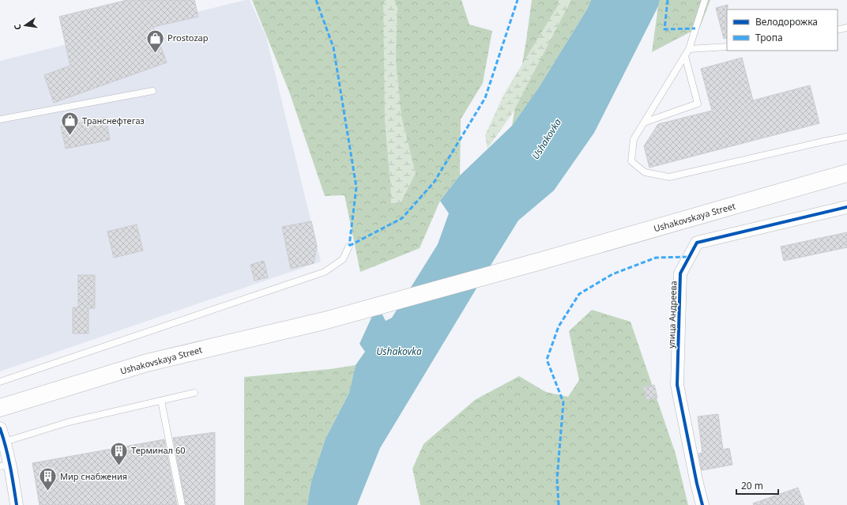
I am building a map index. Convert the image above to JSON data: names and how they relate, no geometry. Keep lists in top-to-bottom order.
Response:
{
  "streets": {
    "main road": ["Ushakovskaya Street"],
    "street": ["улица Андреева"]
  },
  "water": ["Ushakovka"],
  "places": {
    "shop": ["Prostozap", "Транснефтегаз"],
    "building": ["Терминал 60", "Мир снабжения"]
  },
  "legend": ["Велодорожка", "Тропа"],
  "scale_bar": "20 m",
  "north": "left"
}
